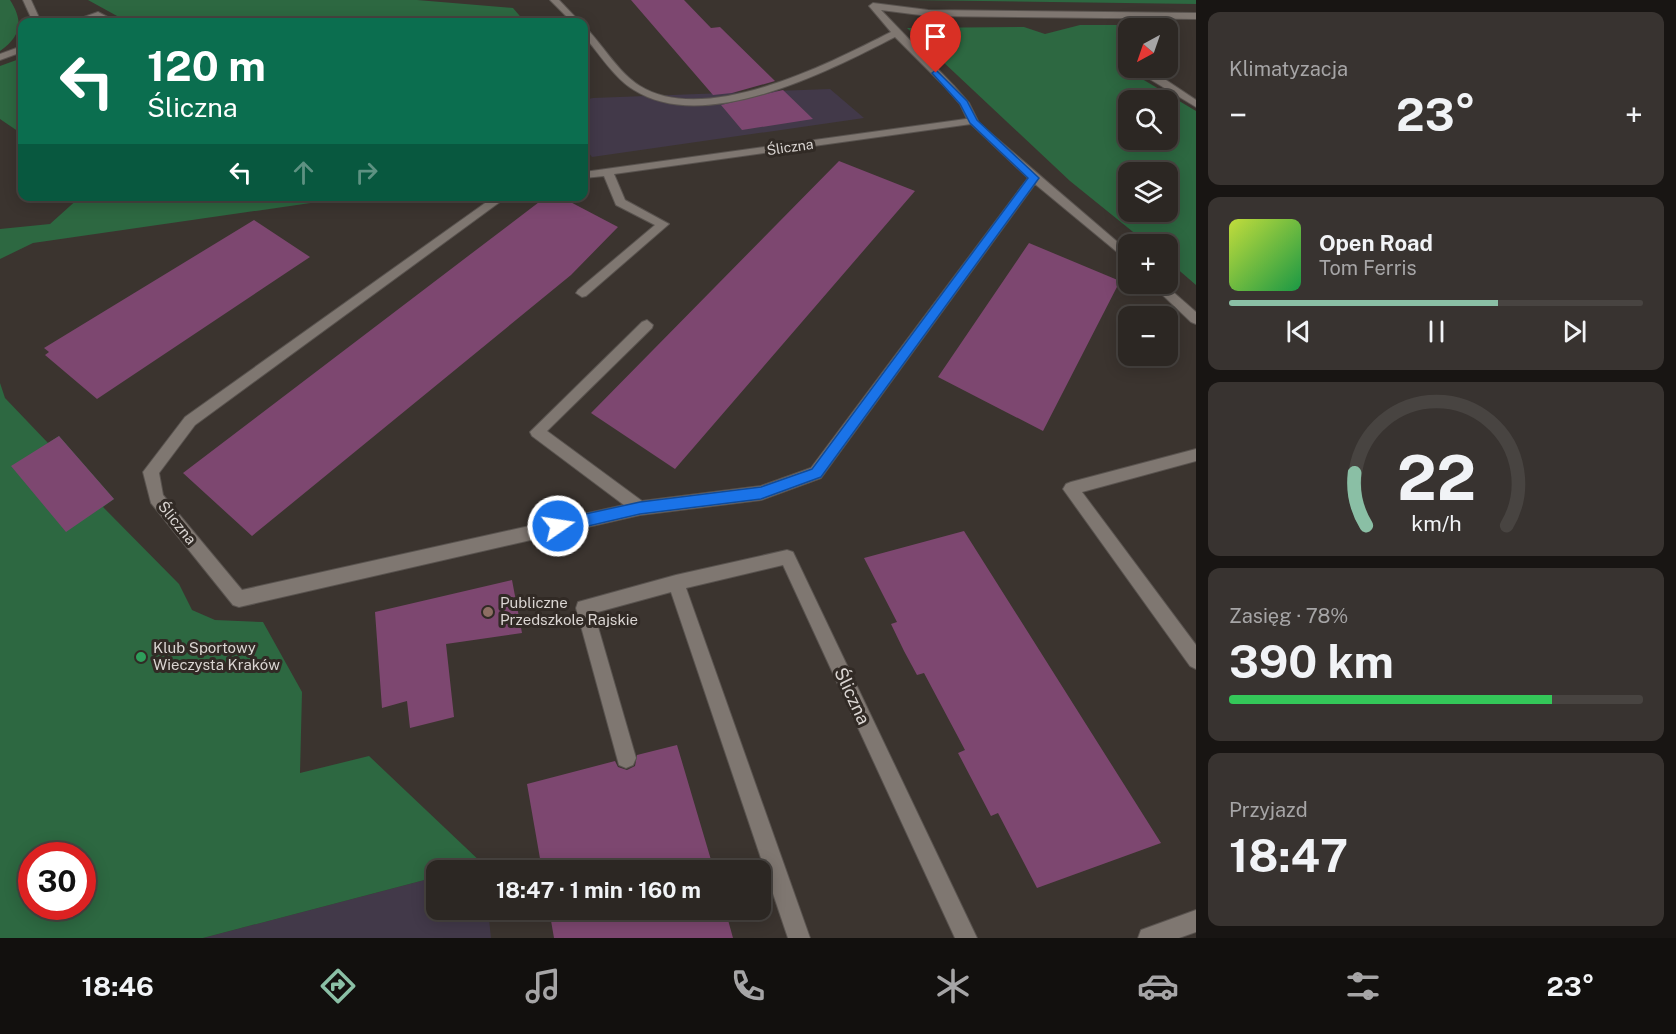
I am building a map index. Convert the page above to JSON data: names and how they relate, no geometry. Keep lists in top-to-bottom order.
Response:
{
  "streets": {
    "street": ["Śliczna"]
  },
  "places": ["Publiczne Przedszkole Rajskie", "Klub Sportowy Wieczysta Kraków"],
  "north": "bottom left",
  "page": {
    "tile": [
      "Klimatyzacja",
      ["Zasięg · 78%", "390 km"],
      ["Przyjazd", "18:47"]
    ],
    "map_buttons": ["+", "−"],
    "turn": ["120 m", "Śliczna"],
    "heat": ["−", "23°", "+"],
    "song": ["Open Road", "Tom Ferris"],
    "limit": "30",
    "trip": "18:47 · 1 min · 160 m",
    "tabs": ["18:46", "23°"],
    "gauge": ["22", "km/h"]
  }
}
